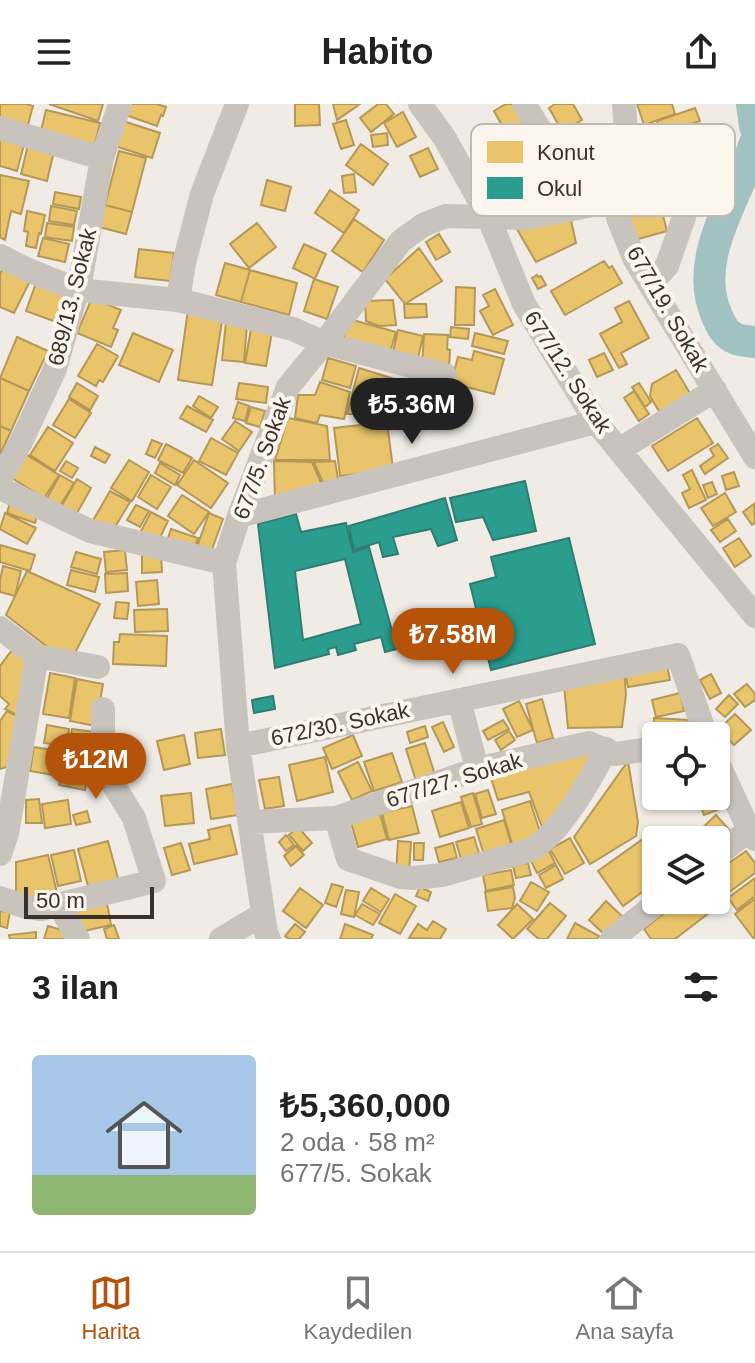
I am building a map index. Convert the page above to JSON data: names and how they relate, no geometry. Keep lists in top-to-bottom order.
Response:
{
  "streets": {
    "street": [
      "689/13. Sokak",
      "677/19. Sokak",
      "677/12. Sokak",
      "677/5. Sokak",
      "672/30. Sokak",
      "677/27. Sokak"
    ]
  },
  "crossings": [
    ["677/12. Sokak", "677/5. Sokak"],
    ["677/5. Sokak", "672/30. Sokak"],
    ["677/5. Sokak", "677/27. Sokak"]
  ],
  "legend": ["Konut", "Okul"],
  "scale_bar": "50 m",
  "page": {
    "header": "Habito",
    "price": ["₺5.36M", "₺7.58M", "₺12M"],
    "scale": "50 m",
    "heading": "3 ilan",
    "list": [
      {
        "name": "₺5,360,000",
        "note": "2 oda · 58 m² · 677/5. Sokak"
      }
    ],
    "tabs": ["Harita", "Kaydedilen", "Ana sayfa"]
  }
}
